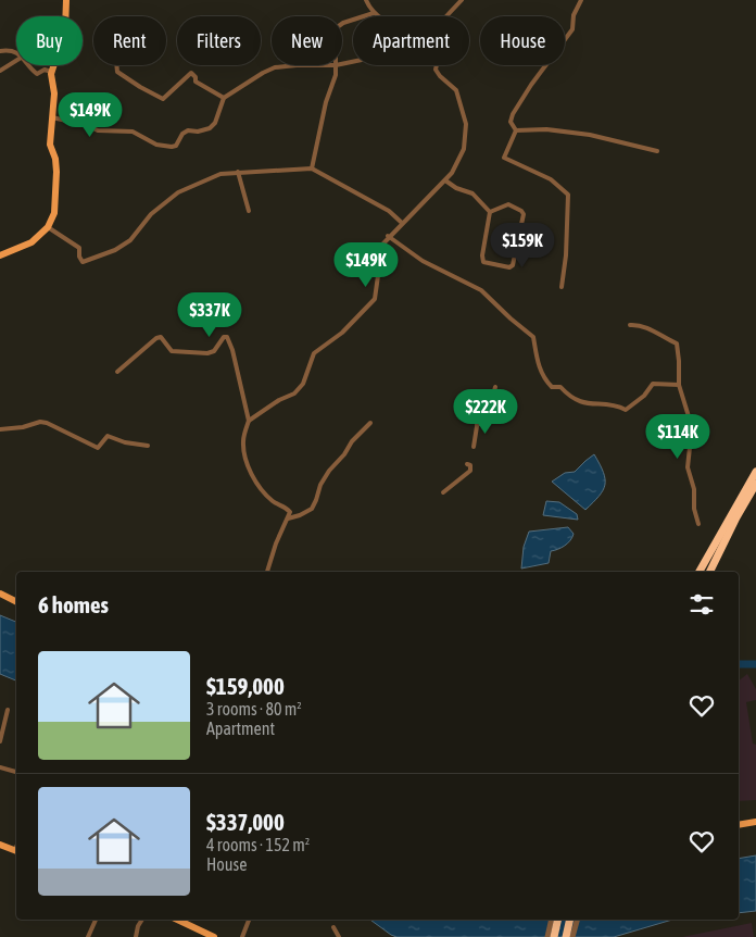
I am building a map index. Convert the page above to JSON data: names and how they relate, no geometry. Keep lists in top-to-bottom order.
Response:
{
  "page": {
    "chip": [
      "Buy",
      "Rent",
      "Filters",
      "New",
      "Apartment",
      "House"
    ],
    "price": [
      "$149K",
      "$159K",
      "$149K",
      "$337K",
      "$222K",
      "$114K"
    ],
    "heading": "6 homes",
    "list": [
      {
        "name": "$159,000",
        "note": "3 rooms · 80 m² · Apartment"
      },
      {
        "name": "$337,000",
        "note": "4 rooms · 152 m² · House"
      }
    ]
  }
}
